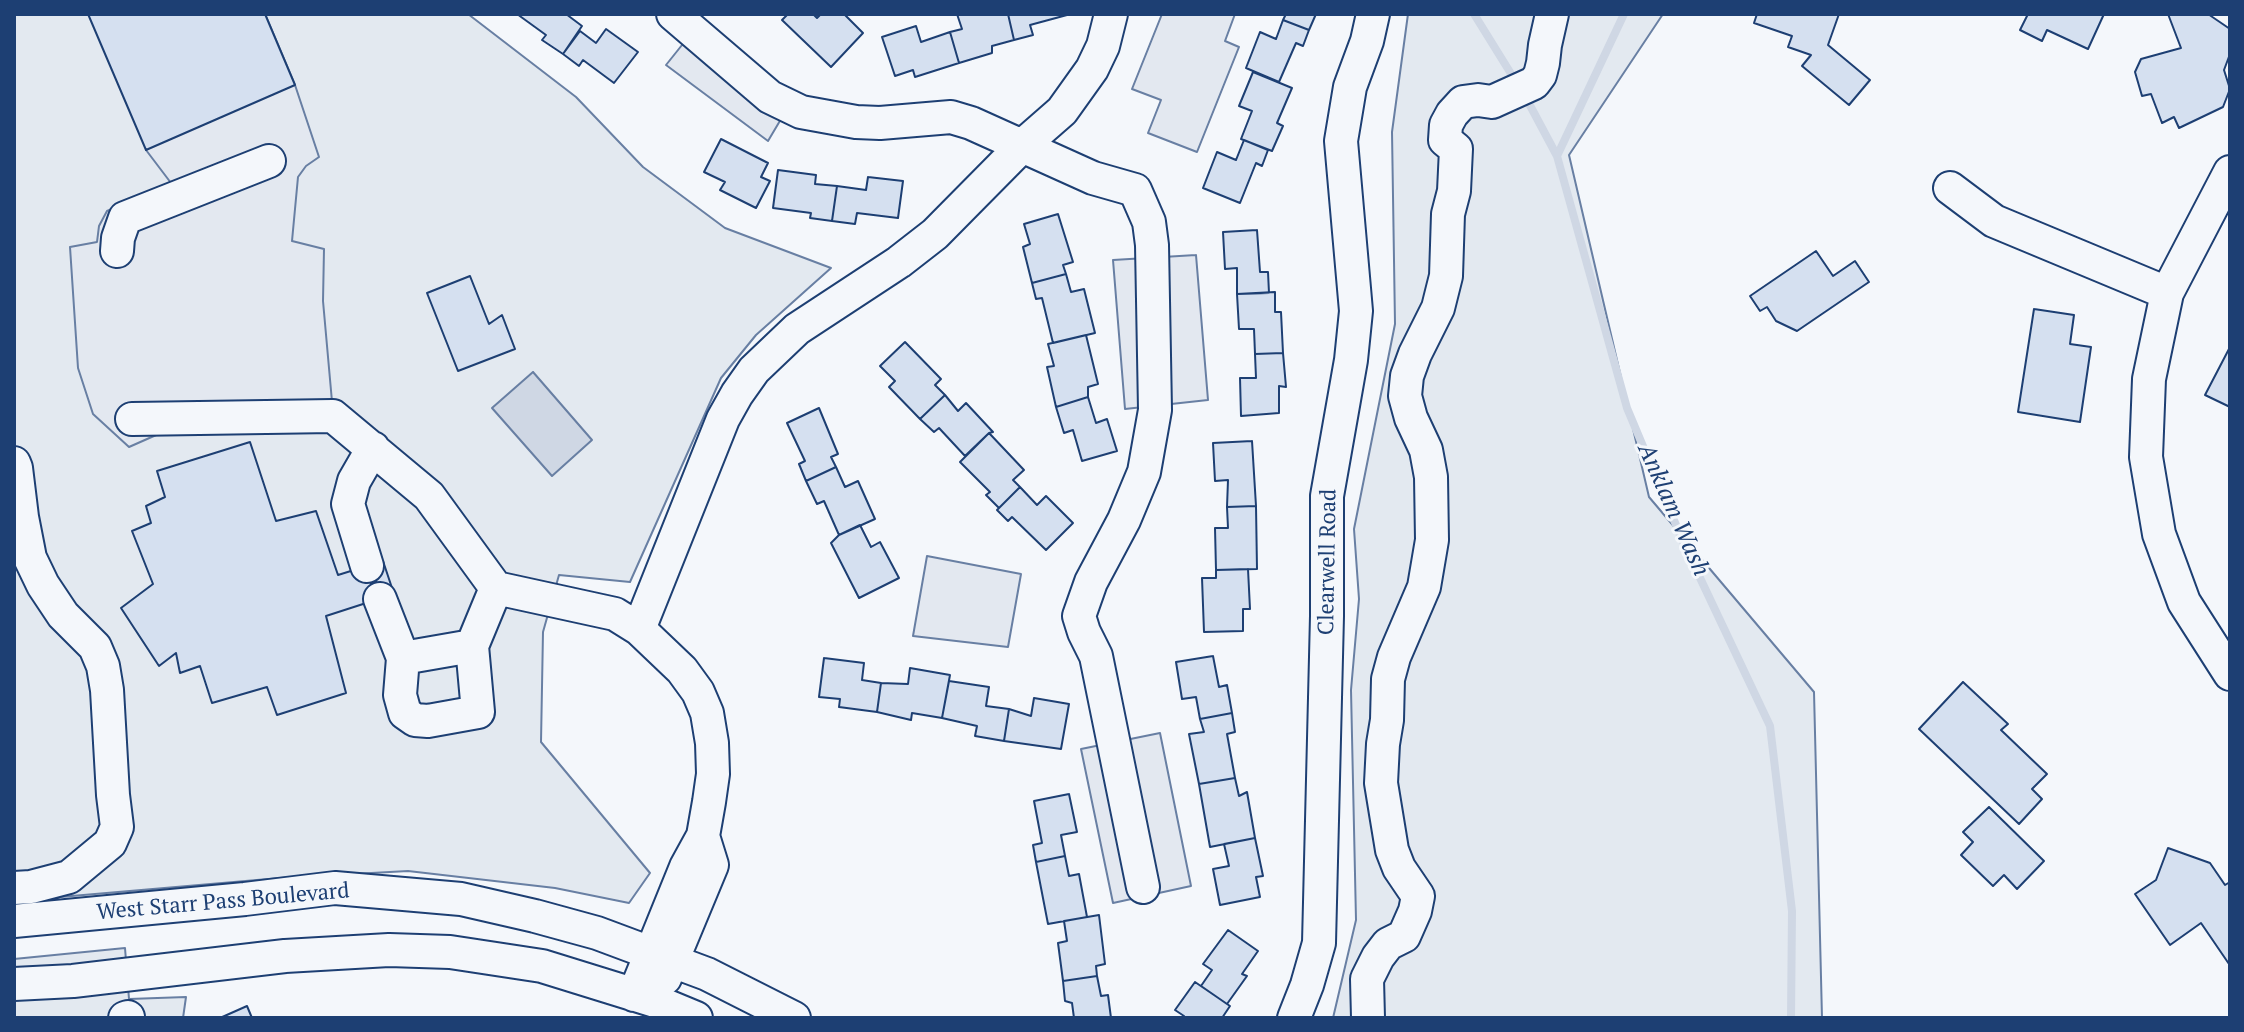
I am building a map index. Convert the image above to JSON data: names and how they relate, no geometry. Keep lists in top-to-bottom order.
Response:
{
  "streets": {
    "street": ["Clearwell Road", "West Starr Pass Boulevard"]
  },
  "water": ["Anklam Wash"]
}
